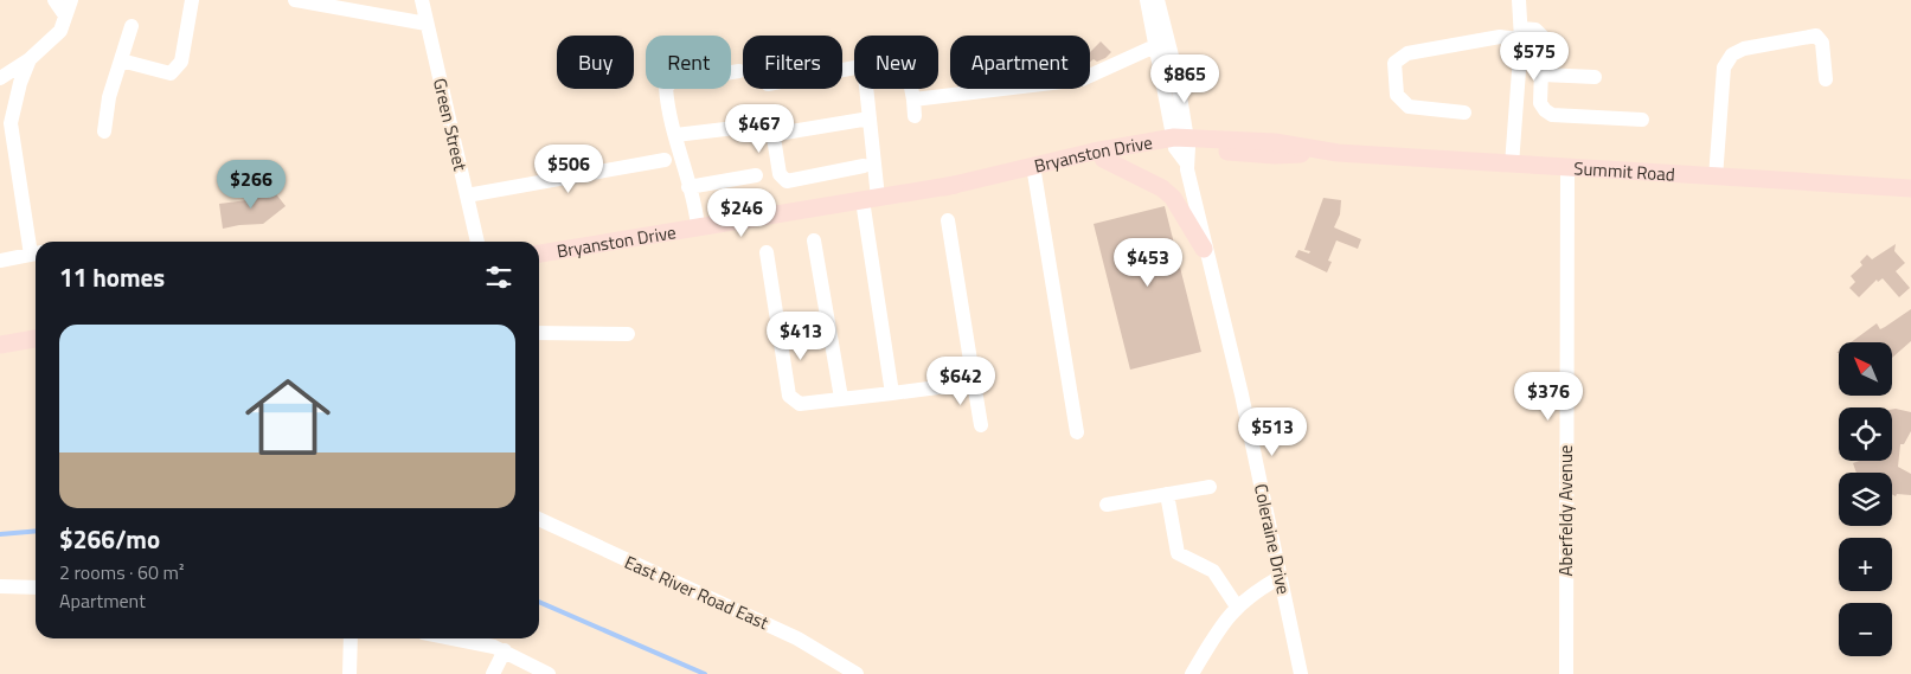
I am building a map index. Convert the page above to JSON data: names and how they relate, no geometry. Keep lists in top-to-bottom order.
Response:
{
  "streets": {
    "main road": ["Bryanston Drive", "Summit Road"],
    "street": [
      "Green Street",
      "Aberfeldy Avenue",
      "Coleraine Drive",
      "East River Road East"
    ]
  },
  "crossings": [
    ["Bryanston Drive", "Summit Road"],
    ["Bryanston Drive", "Coleraine Drive"],
    ["Summit Road", "Aberfeldy Avenue"],
    ["Summit Road", "Coleraine Drive"]
  ],
  "north": "top left",
  "page": {
    "price": [
      "$575",
      "$865",
      "$467",
      "$506",
      "$266",
      "$246",
      "$453",
      "$413",
      "$642",
      "$376",
      "$513"
    ],
    "chip": [
      "Buy",
      "Rent",
      "Filters",
      "New",
      "Apartment"
    ],
    "heading": "11 homes",
    "list": [
      {
        "name": "$266/mo",
        "note": "2 rooms · 60 m² · Apartment"
      }
    ],
    "map_buttons": ["+", "−"]
  }
}
